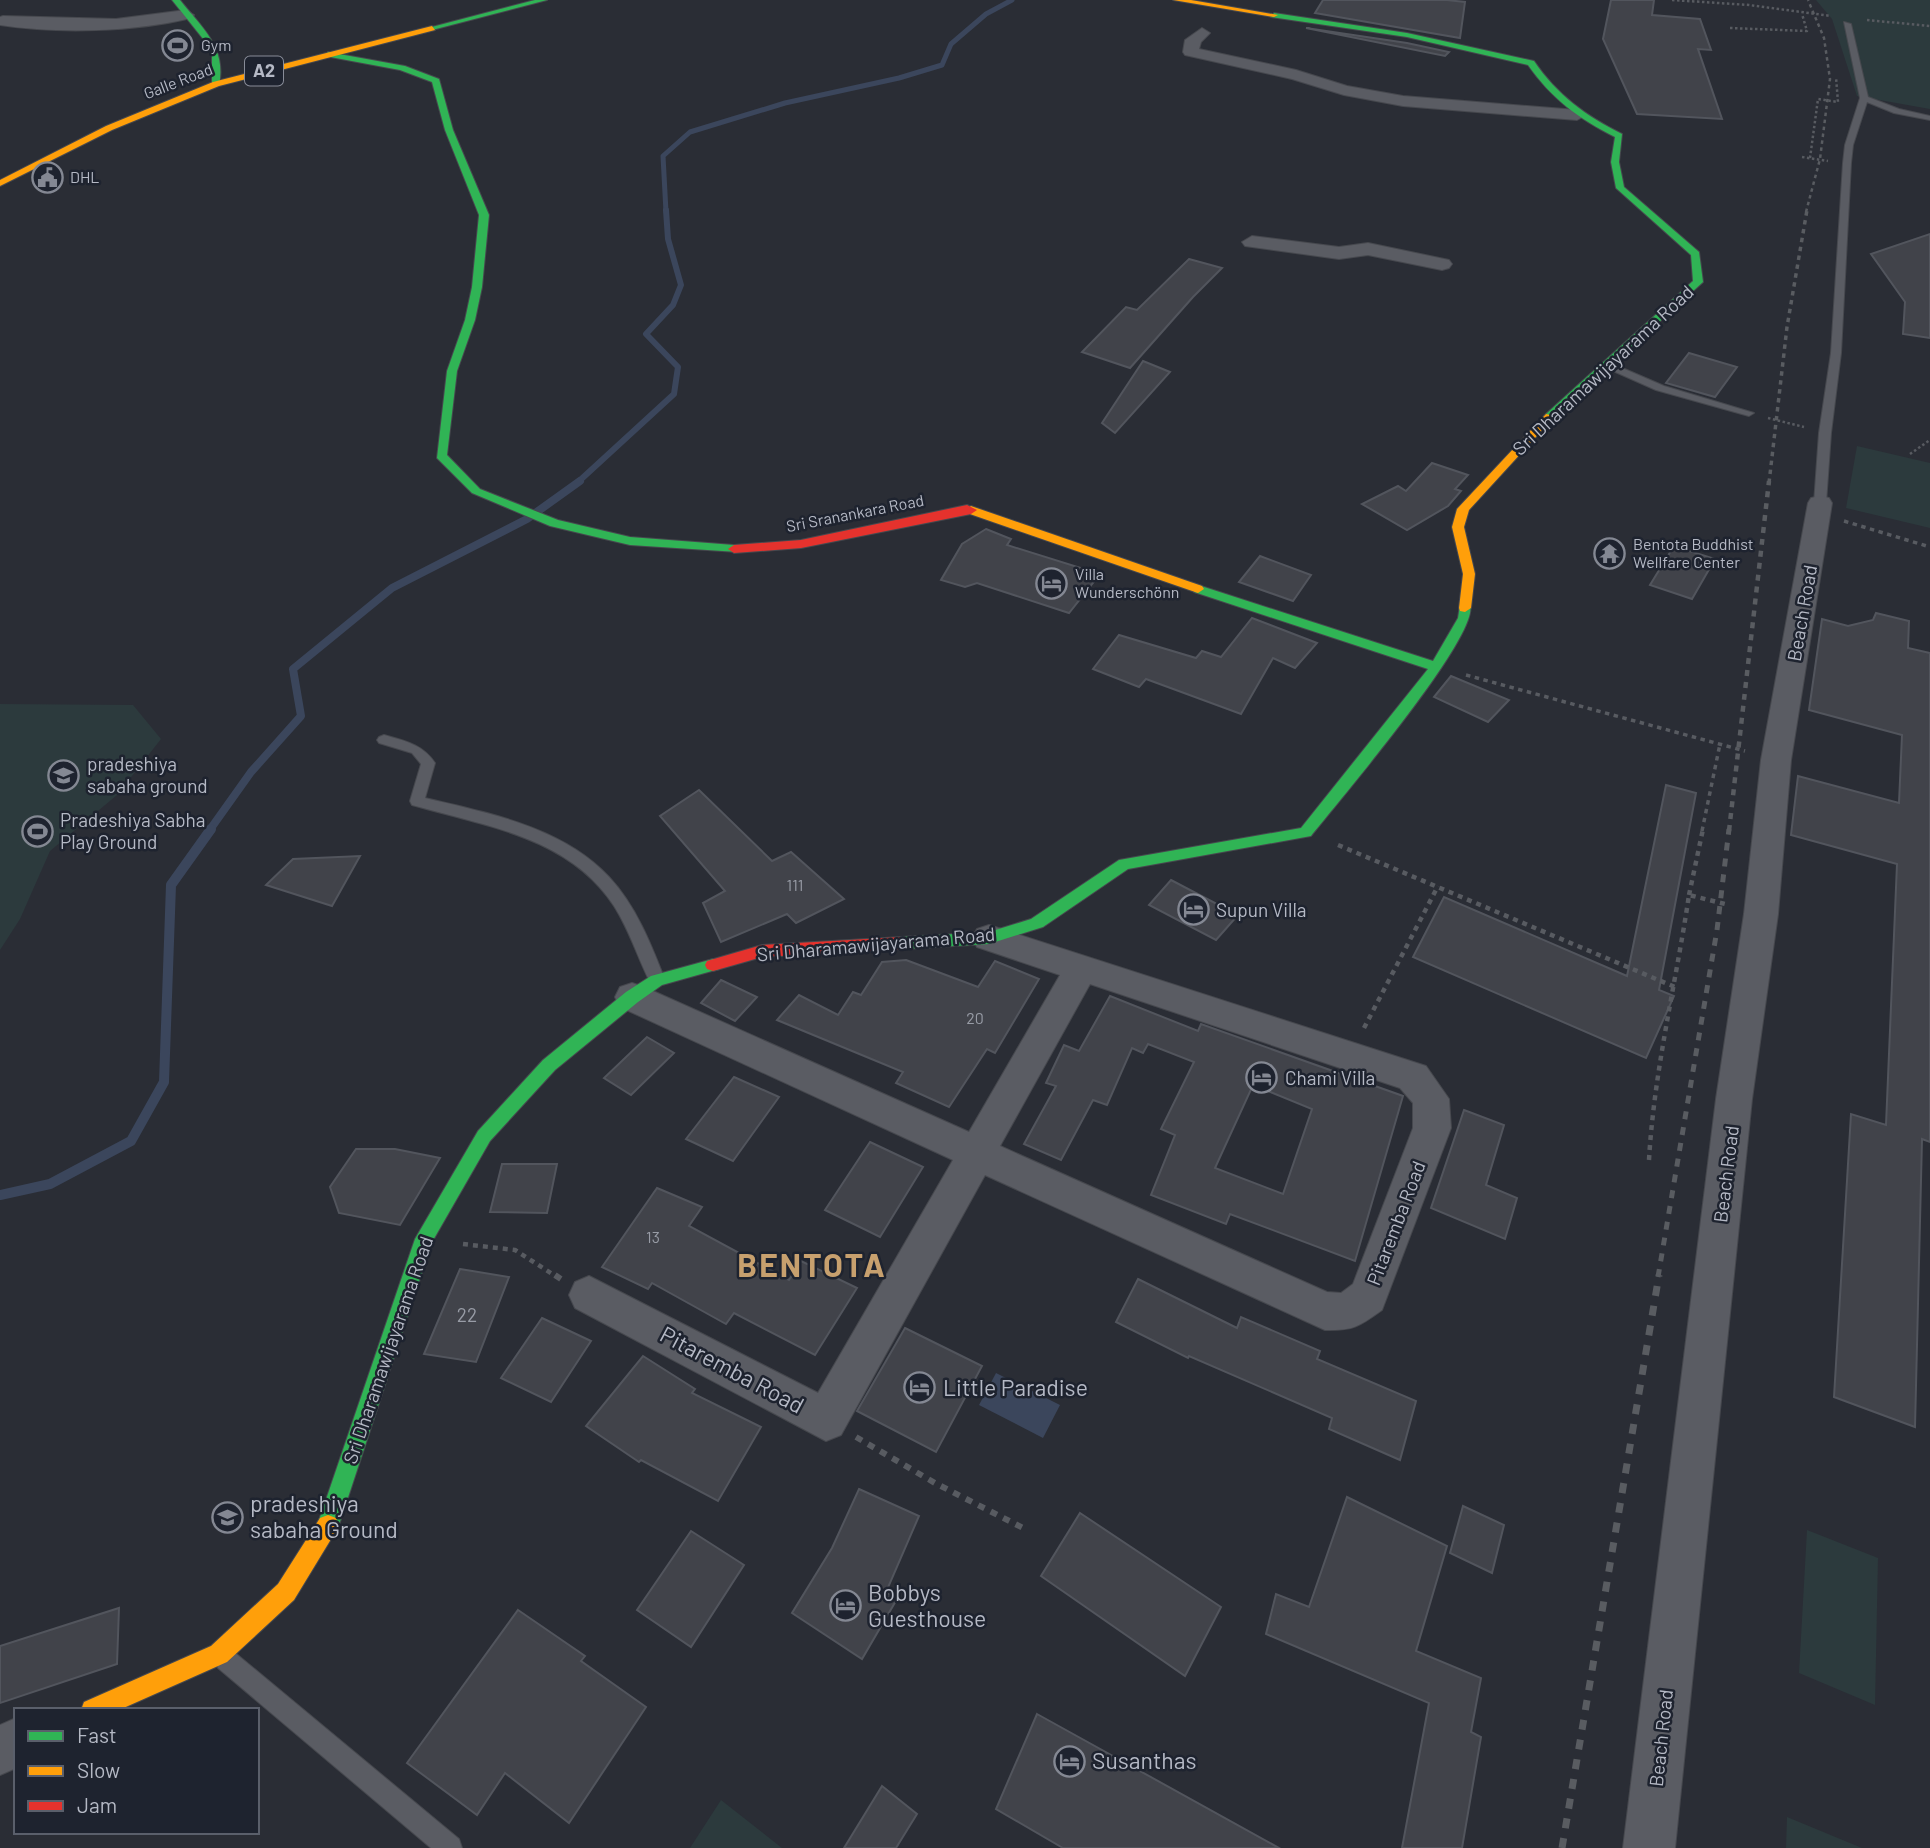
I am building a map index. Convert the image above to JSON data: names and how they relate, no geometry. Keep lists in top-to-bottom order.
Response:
{
  "streets": {
    "main road": [
      "A2",
      "Galle Road",
      "Sri Dharamawijayarama Road",
      "Sri Sranankara Road"
    ],
    "street": ["Beach Road", "Pitaremba Road"]
  },
  "crossings": [
    ["Galle Road", "Sri Sranankara Road"],
    ["Sri Dharamawijayarama Road", "Sri Sranankara Road"],
    ["Sri Dharamawijayarama Road", "Pitaremba Road"]
  ],
  "districts": ["BENTOTA"],
  "places": {
    "sports": ["Gym", "Pradeshiya Sabha Play Ground"],
    "public building": ["DHL"],
    "temple": ["Bentota Buddhist Wellfare Center"],
    "hotel": [
      "Villa Wunderschönn",
      "Supun Villa",
      "Chami Villa",
      "Little Paradise",
      "Bobbys Guesthouse",
      "Susanthas"
    ],
    "school or university": ["pradeshiya sabaha ground", "pradeshiya sabaha Ground"]
  },
  "house_numbers": [
    "111",
    "20",
    "13",
    "22"
  ],
  "legend": ["Fast", "Slow", "Jam"]
}
